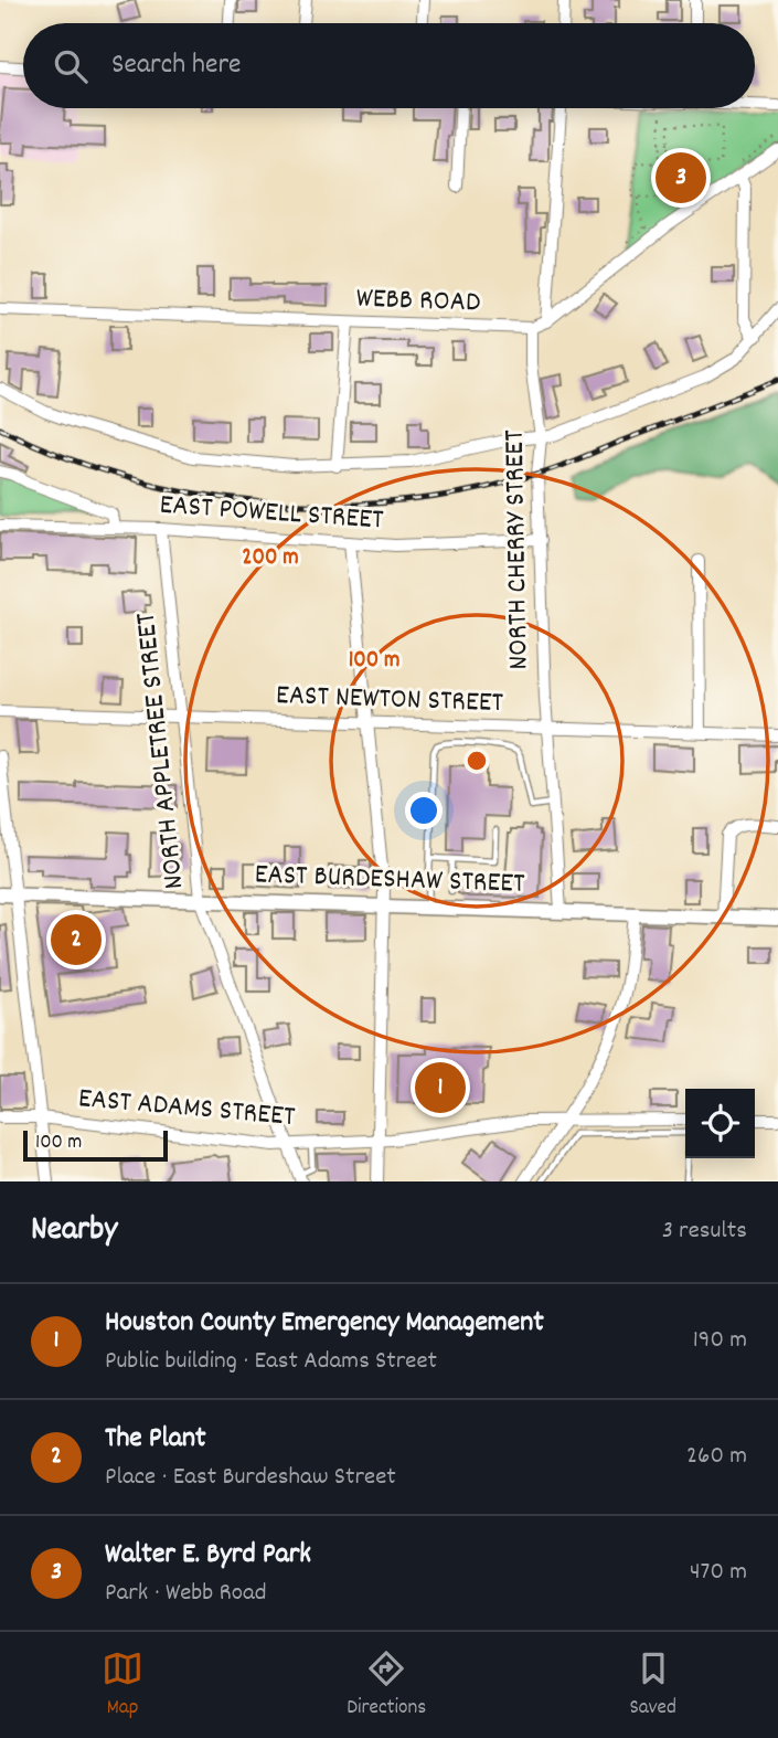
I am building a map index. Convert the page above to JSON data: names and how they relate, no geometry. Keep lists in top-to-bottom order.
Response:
{
  "streets": {
    "street": [
      "WEBB ROAD",
      "EAST POWELL STREET",
      "NORTH CHERRY STREET",
      "EAST NEWTON STREET",
      "NORTH APPLETREE STREET",
      "EAST BURDESHAW STREET",
      "EAST ADAMS STREET"
    ]
  },
  "crossings": [
    ["WEBB ROAD", "NORTH CHERRY STREET"],
    ["EAST POWELL STREET", "NORTH CHERRY STREET"],
    ["EAST POWELL STREET", "NORTH APPLETREE STREET"],
    ["NORTH CHERRY STREET", "EAST NEWTON STREET"],
    ["NORTH CHERRY STREET", "EAST BURDESHAW STREET"],
    ["EAST NEWTON STREET", "NORTH APPLETREE STREET"],
    ["NORTH APPLETREE STREET", "EAST BURDESHAW STREET"],
    ["NORTH APPLETREE STREET", "EAST ADAMS STREET"]
  ],
  "scale_bar": "100 m",
  "page": {
    "search": "Search here",
    "pins": ["3", "2", "1"],
    "scale": "100 m",
    "heading": ["Nearby", "3 results"],
    "list": [
      {
        "mark": "1",
        "name": "Houston County Emergency Management",
        "note": "Public building · East Adams Street",
        "value": "190 m"
      },
      {
        "mark": "2",
        "name": "The Plant",
        "note": "Place · East Burdeshaw Street",
        "value": "260 m"
      },
      {
        "mark": "3",
        "name": "Walter E. Byrd Park",
        "note": "Park · Webb Road",
        "value": "470 m"
      }
    ],
    "nav": ["Map", "Directions", "Saved"]
  },
  "rings": ["200 m", "100 m"]
}
